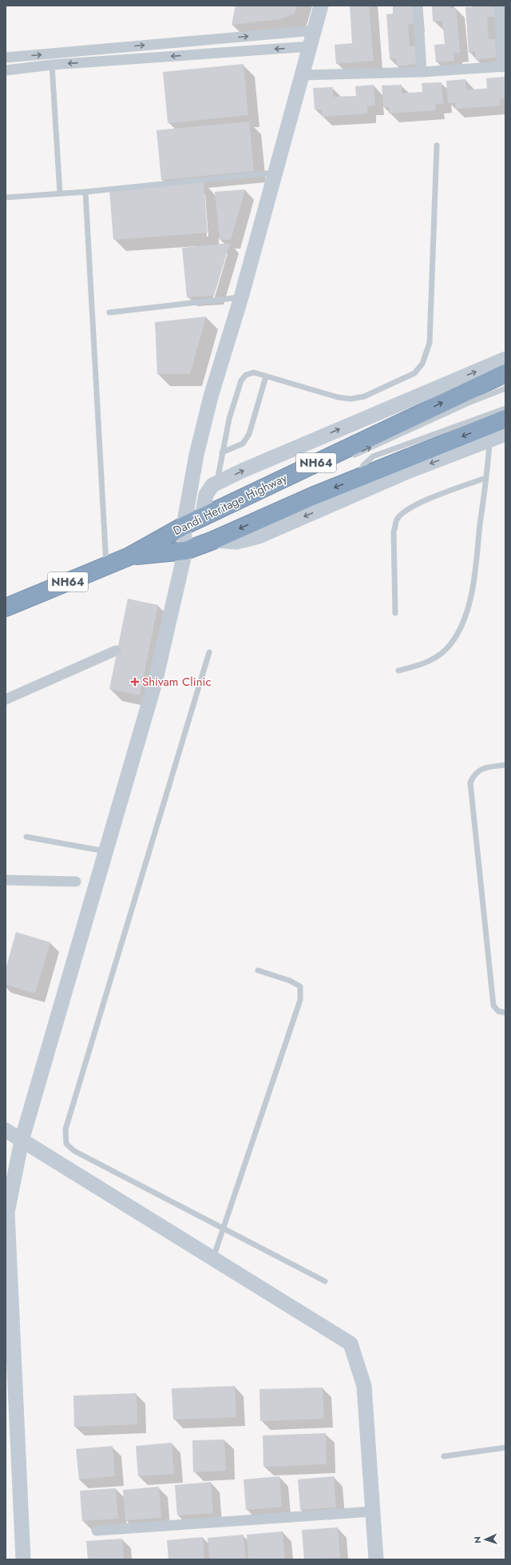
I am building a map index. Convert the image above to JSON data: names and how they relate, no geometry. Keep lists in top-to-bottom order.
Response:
{
  "streets": {
    "highway": ["NH64", "Dandi Heritage Highway"]
  },
  "crossings": [
    ["NH64", "Dandi Heritage Highway"]
  ],
  "places": {
    "health": ["Shivam Clinic"]
  },
  "north": "left"
}
